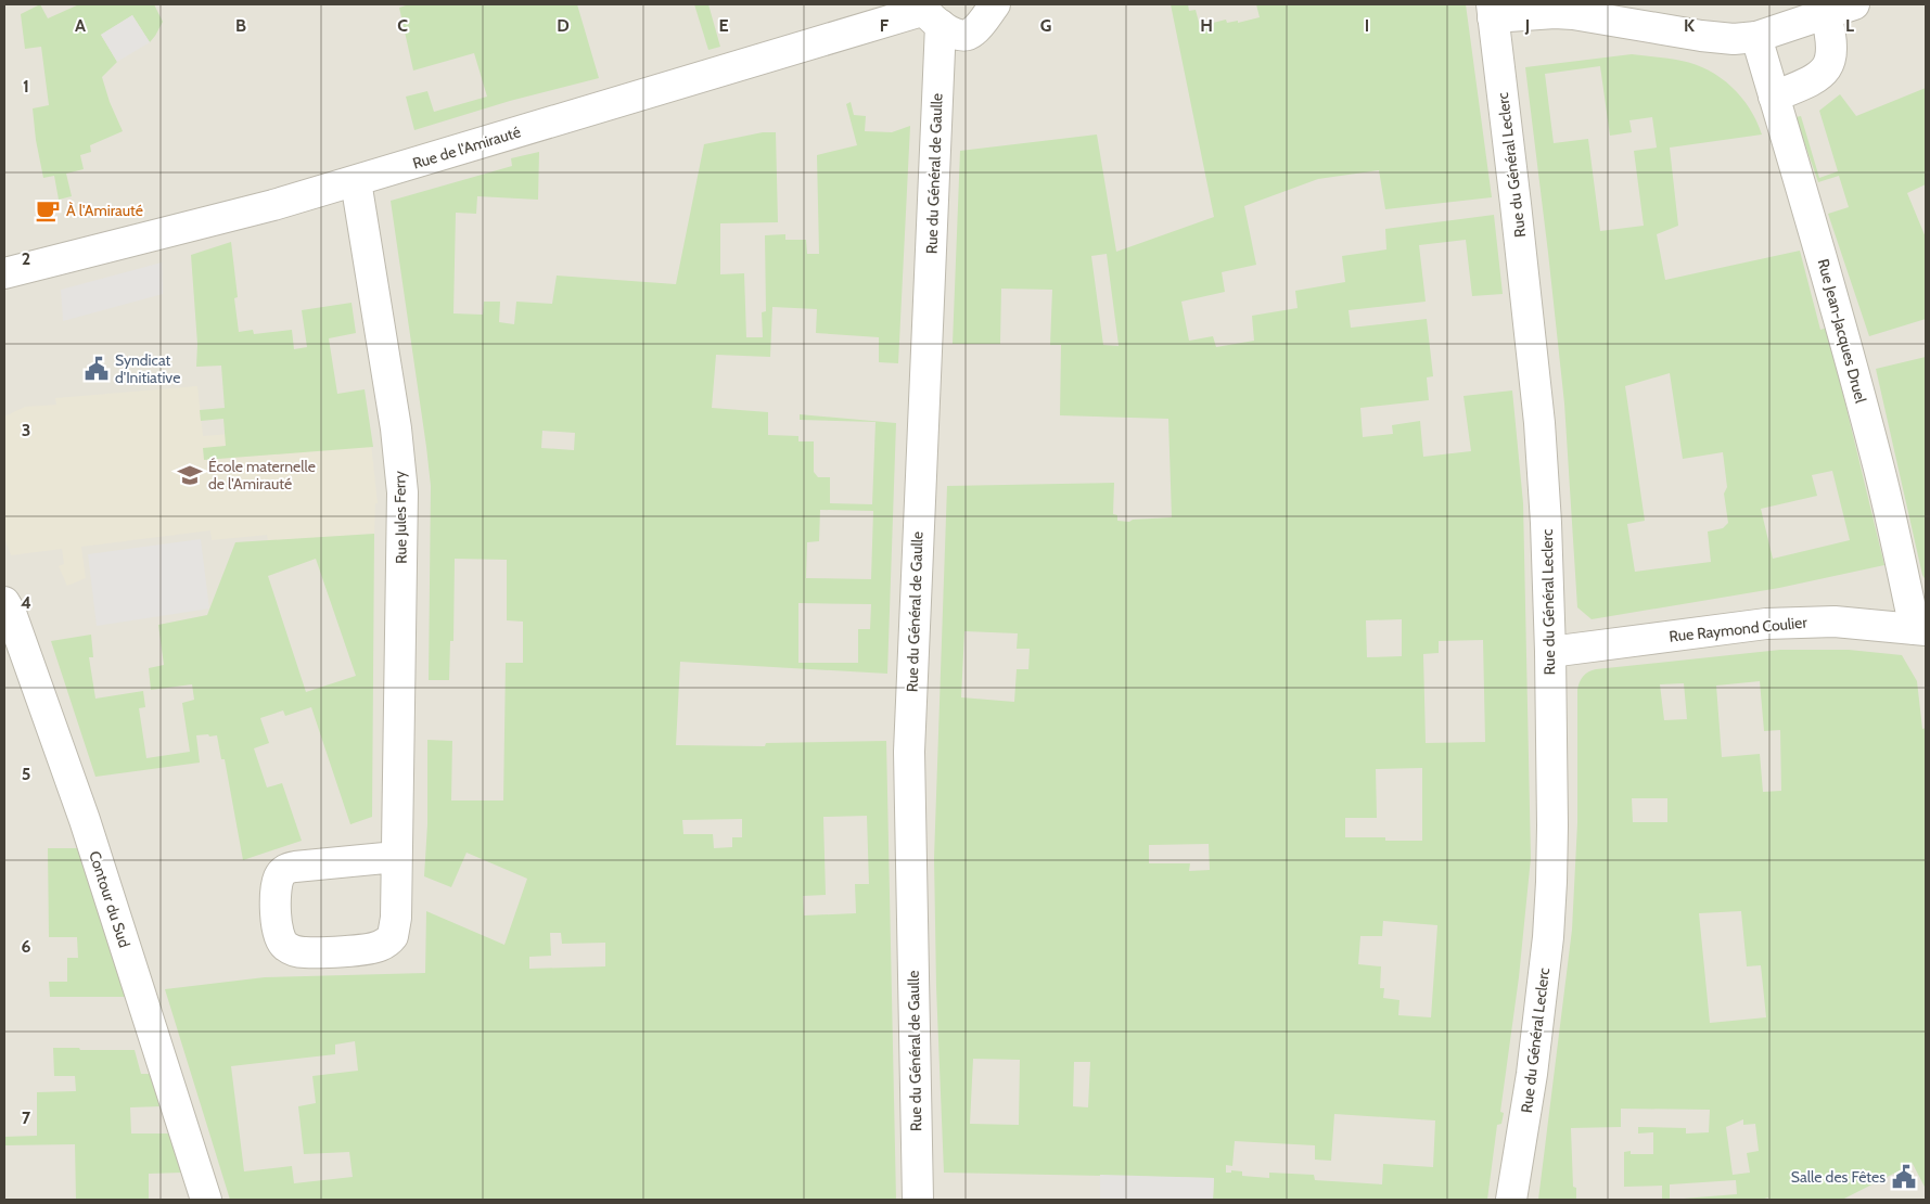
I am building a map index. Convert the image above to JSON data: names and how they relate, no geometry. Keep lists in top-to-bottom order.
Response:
{
  "streets": {
    "street": [
      "Rue de l'Amirauté",
      "Rue du Général Leclerc",
      "Rue du Général de Gaulle",
      "Rue Jean-Jacques Druel",
      "Rue Jules Ferry",
      "Rue Raymond Coulier",
      "Contour du Sud"
    ]
  },
  "crossings": [
    ["Rue de l'Amirauté", "Rue du Général de Gaulle"],
    ["Rue de l'Amirauté", "Rue Jules Ferry"],
    ["Rue du Général Leclerc", "Rue Raymond Coulier"],
    ["Rue Jean-Jacques Druel", "Rue Raymond Coulier"]
  ],
  "places": {
    "cafe": ["À l'Amirauté"],
    "public building": ["Syndicat d'Initiative", "Salle des Fêtes"],
    "school or university": ["École maternelle de l'Amirauté"]
  },
  "grid": {
    "columns": [
      "A",
      "B",
      "C",
      "D",
      "E",
      "F",
      "G",
      "H",
      "I",
      "J",
      "K",
      "L"
    ],
    "rows": [
      "1",
      "2",
      "3",
      "4",
      "5",
      "6",
      "7"
    ]
  }
}
